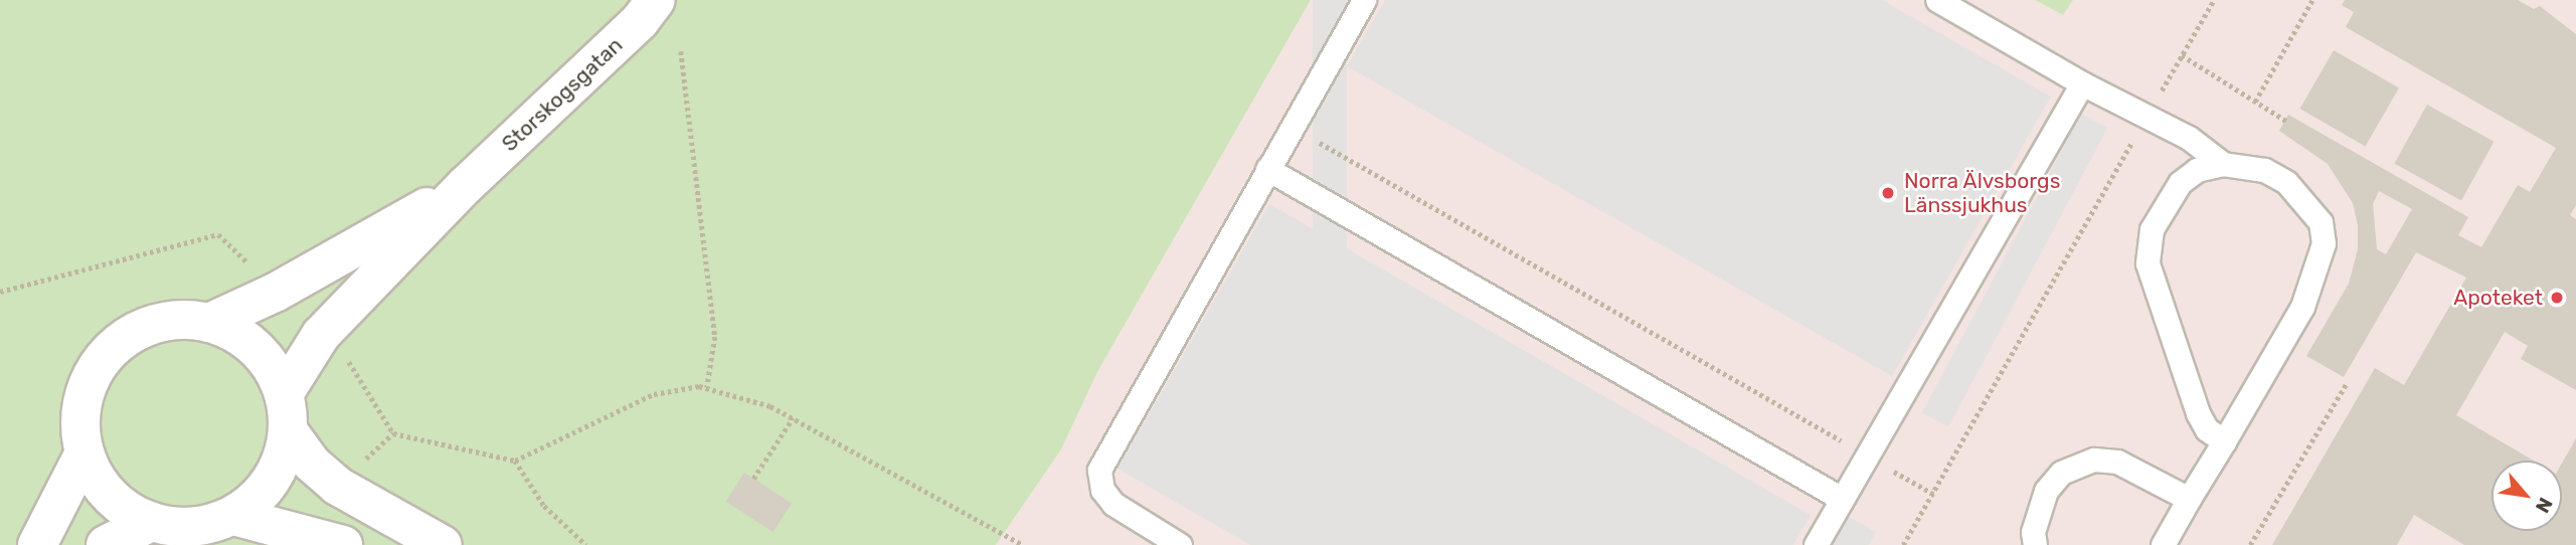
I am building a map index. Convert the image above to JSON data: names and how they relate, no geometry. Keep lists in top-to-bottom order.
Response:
{
  "streets": {
    "street": ["Storskogsgatan"]
  },
  "places": ["Norra Älvsborgs Länssjukhus", "Apoteket"],
  "north": "bottom right"
}
